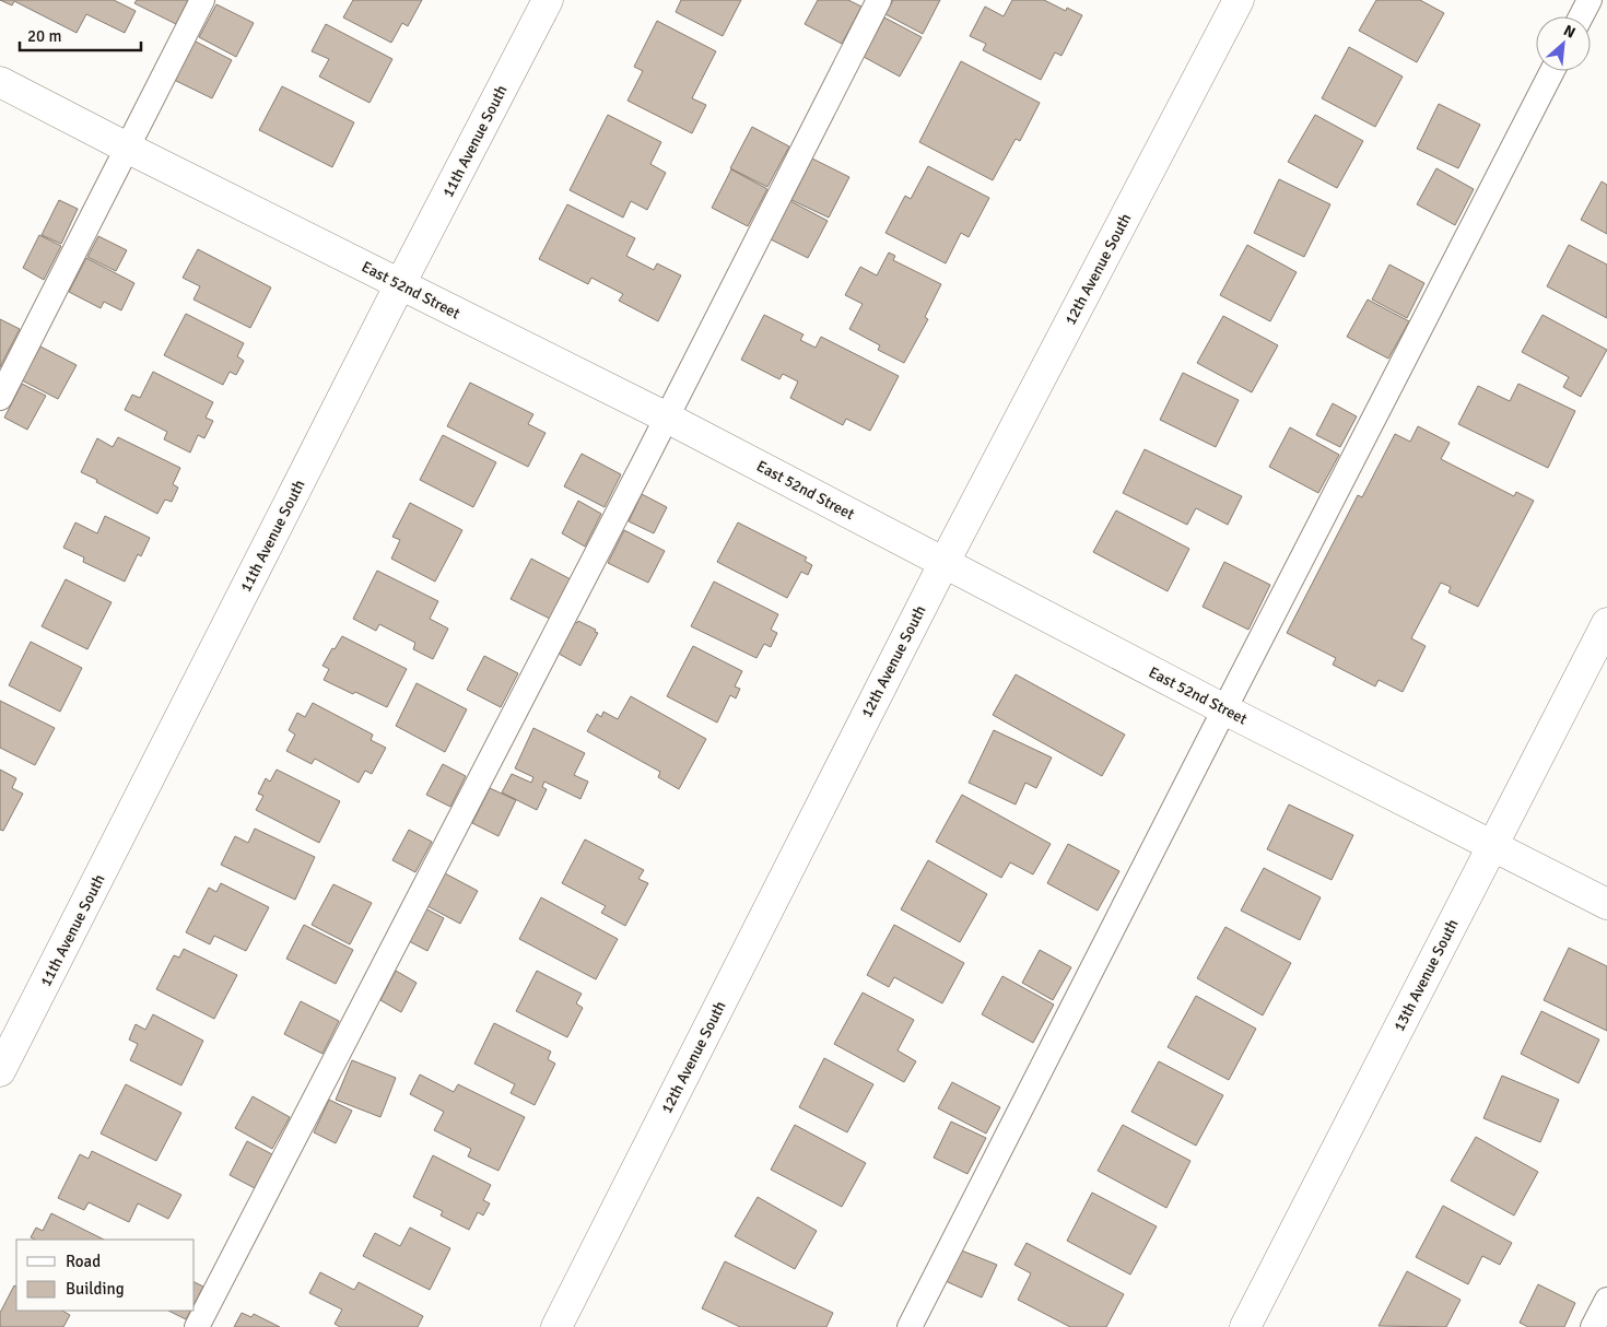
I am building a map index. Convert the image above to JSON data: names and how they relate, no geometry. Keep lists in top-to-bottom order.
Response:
{
  "streets": {
    "street": [
      "11th Avenue South",
      "12th Avenue South",
      "East 52nd Street",
      "13th Avenue South"
    ]
  },
  "crossings": [
    ["11th Avenue South", "East 52nd Street"],
    ["12th Avenue South", "East 52nd Street"],
    ["East 52nd Street", "13th Avenue South"]
  ],
  "legend": ["Road", "Building"],
  "scale_bar": "20 m",
  "north": "top right"
}
